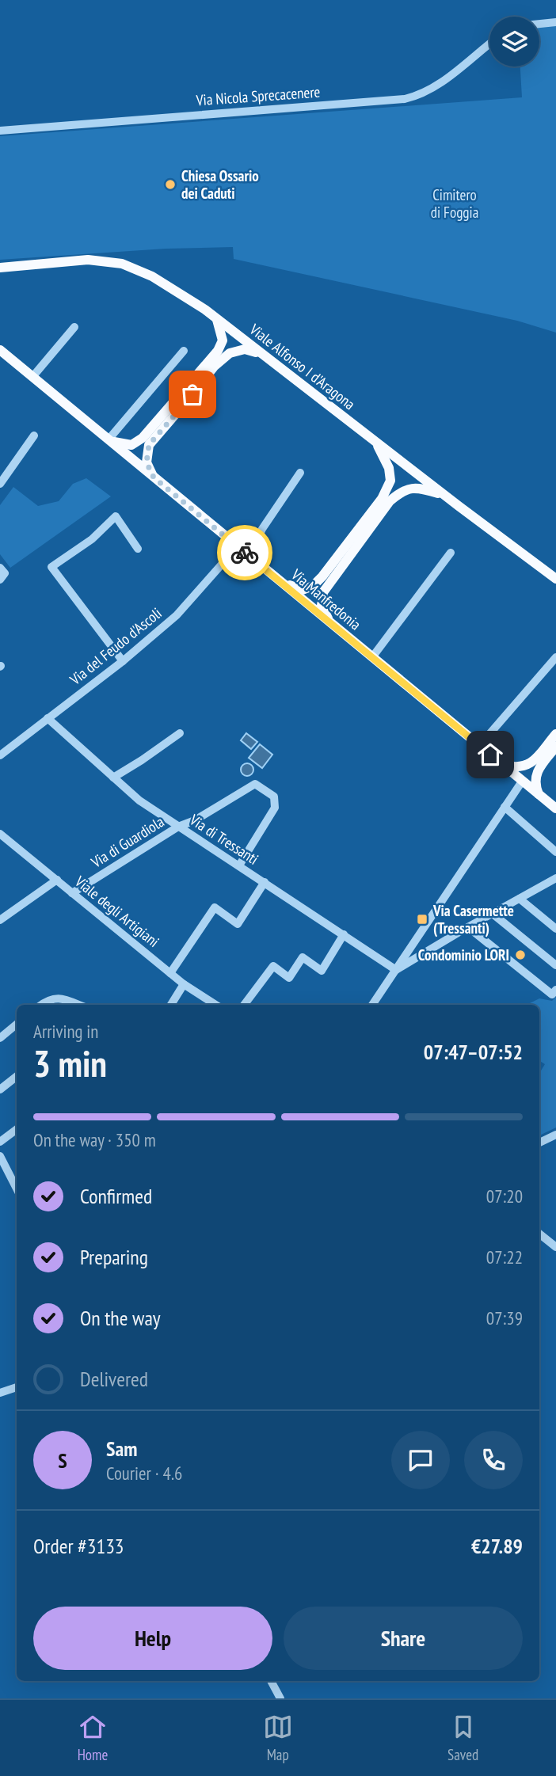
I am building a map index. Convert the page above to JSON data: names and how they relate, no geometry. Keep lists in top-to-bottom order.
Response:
{
  "streets": {
    "main road": ["Viale Alfonso I d'Aragona", "Via Manfredonia"],
    "street": [
      "Via Nicola Sprecacenere",
      "Via del Feudo d'Ascoli",
      "Via di Tressanti",
      "Via di Guardiola",
      "Viale degli Artigiani"
    ]
  },
  "crossings": [
    ["Via Manfredonia", "Via del Feudo d'Ascoli"],
    ["Via del Feudo d'Ascoli", "Via di Tressanti"],
    ["Via di Tressanti", "Via di Guardiola"],
    ["Via di Guardiola", "Viale degli Artigiani"]
  ],
  "parks": ["Cimitero di Foggia"],
  "places": {
    "other": ["Chiesa Ossario dei Caduti", "Condominio LORI"],
    "transit": ["Via Casermette (Tressanti)"]
  },
  "page": {
    "heading": ["3 min", "Arriving in", "07:47–07:52"],
    "panel": [
      "Sam",
      "Courier · 4.6",
      "Order #3133",
      "€27.89"
    ],
    "bar": "On the way · 350 m",
    "list": [
      ["Confirmed", "07:20"],
      ["Preparing", "07:22"],
      ["On the way", "07:39"],
      "Delivered"
    ],
    "round": "S",
    "buttons": ["Help", "Share"],
    "tabs": ["Home", "Map", "Saved"]
  }
}
